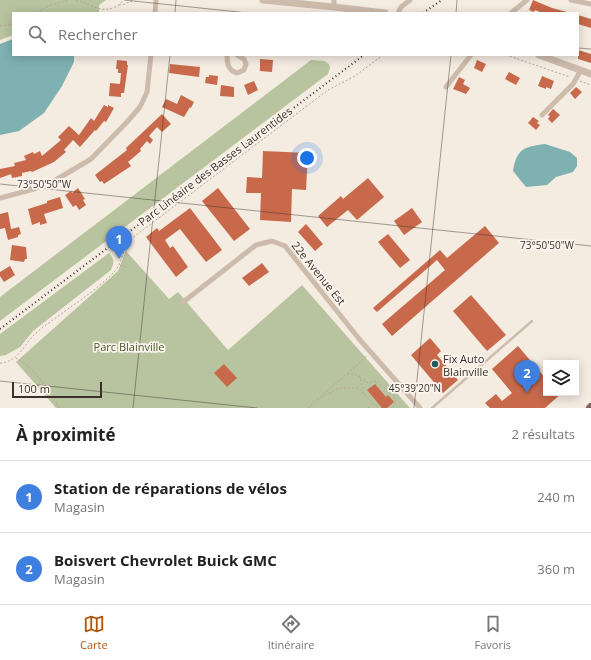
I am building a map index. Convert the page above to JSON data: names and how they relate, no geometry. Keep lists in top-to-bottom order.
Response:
{
  "streets": {
    "street": ["22e Avenue Est"],
    "path": ["Parc Linéaire des Basses Laurentides"]
  },
  "parks": ["Parc Blainville"],
  "places": ["Fix Auto Blainville"],
  "scale_bar": "100 m",
  "page": {
    "search": "Rechercher",
    "pins": ["1", "2"],
    "scale": "100 m",
    "heading": ["À proximité", "2 résultats"],
    "list": [
      {
        "mark": "1",
        "name": "Station de réparations de vélos",
        "note": "Magasin",
        "value": "240 m"
      },
      {
        "mark": "2",
        "name": "Boisvert Chevrolet Buick GMC",
        "note": "Magasin",
        "value": "360 m"
      }
    ],
    "nav": ["Carte", "Itinéraire", "Favoris"]
  },
  "coordinates": ["73°50'50\"W", "45°39'20\"N"]
}
